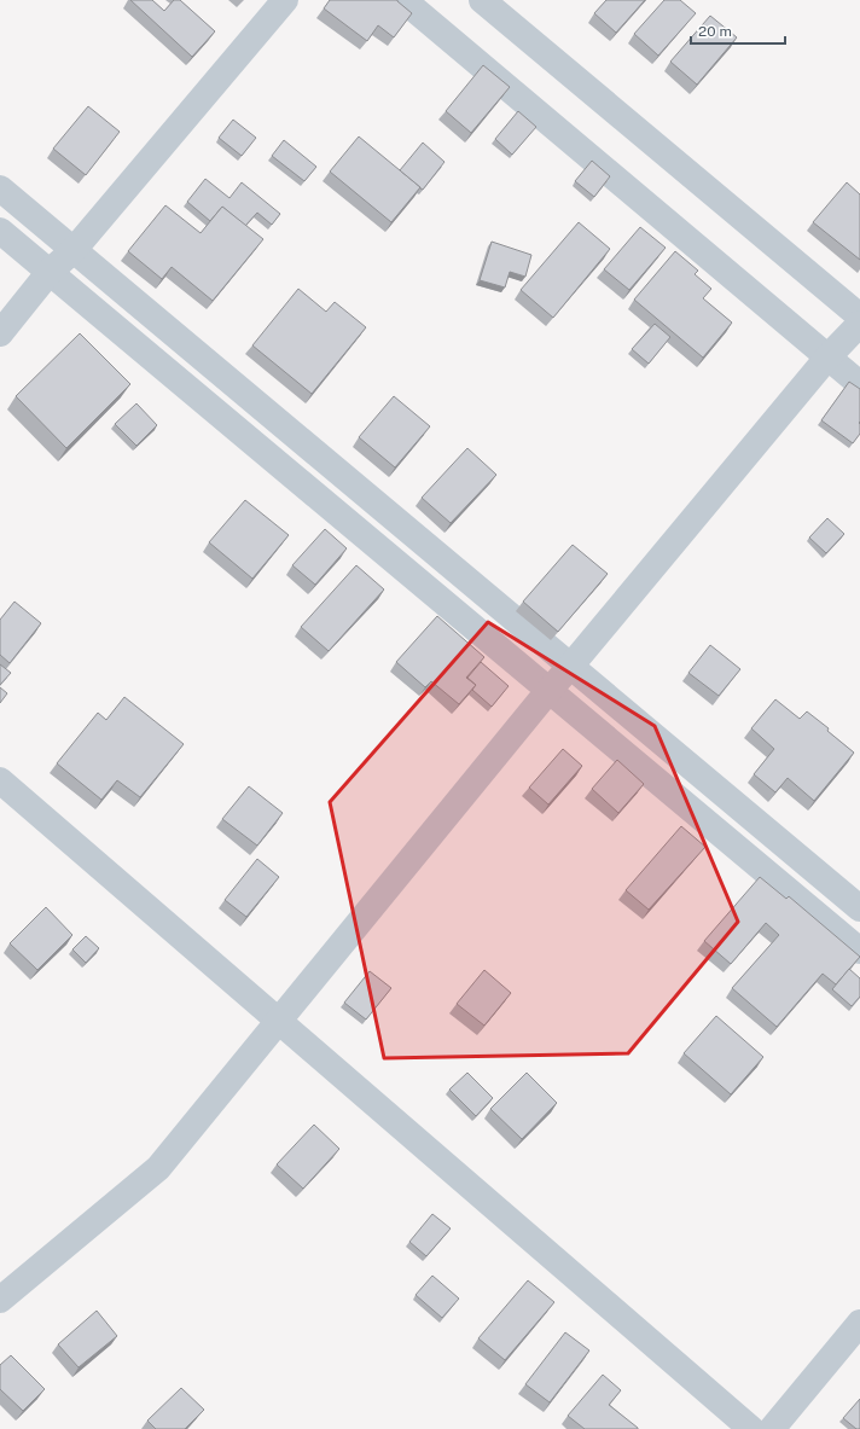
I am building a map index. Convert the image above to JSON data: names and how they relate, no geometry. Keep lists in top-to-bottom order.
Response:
{
  "scale_bar": "20 m"
}
